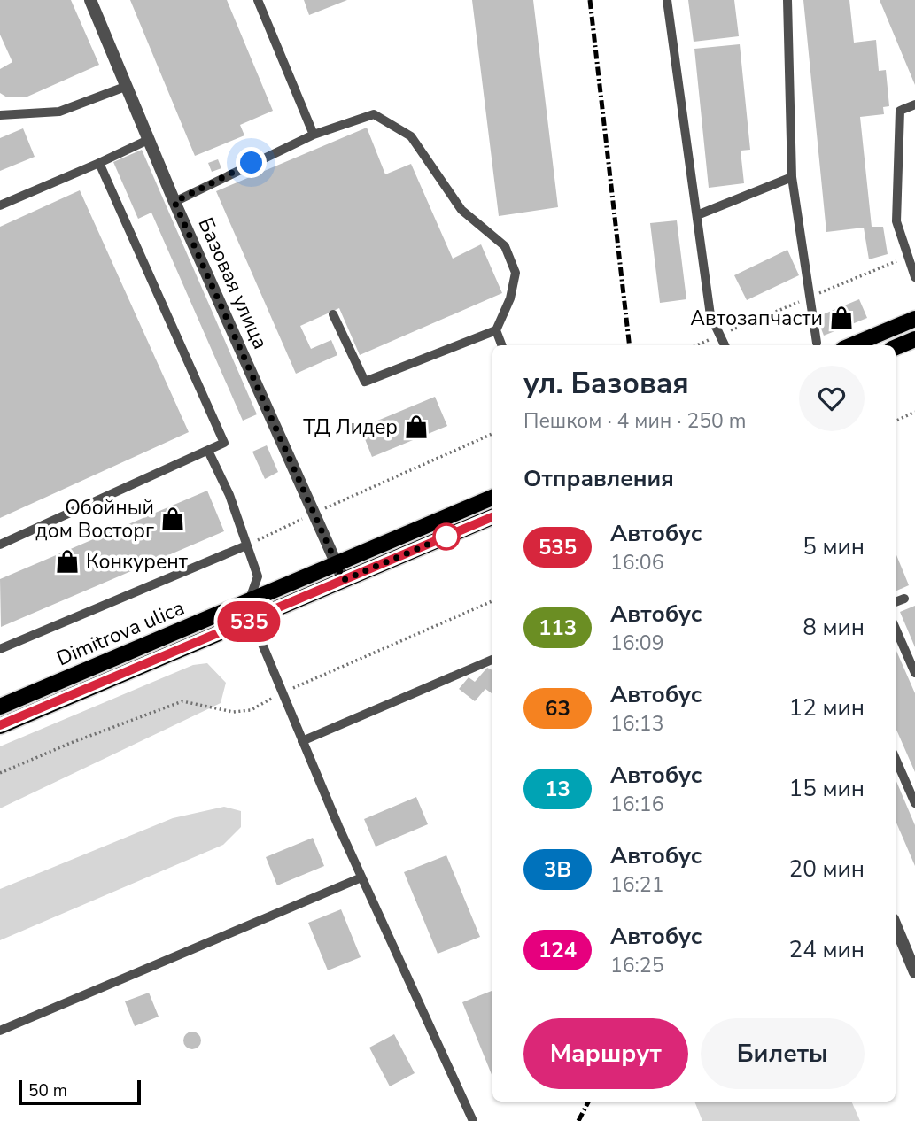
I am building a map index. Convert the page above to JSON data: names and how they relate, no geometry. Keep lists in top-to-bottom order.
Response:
{
  "streets": {
    "main road": ["Dimitrova ulica"],
    "street": ["Базовая улица"]
  },
  "crossings": [
    ["Базовая улица", "Dimitrova ulica"]
  ],
  "places": {
    "shop": [
      "Автозапчасти",
      "ТД Лидер",
      "Обойный дом Восторг",
      "Конкурент"
    ]
  },
  "lines": ["bus line 535"],
  "scale_bar": "50 m",
  "page": {
    "on_map": "535",
    "heading": [
      ["ул. Базовая", "Пешком · 4 мин · 250 m"],
      "Отправления"
    ],
    "list": [
      {
        "mark": "535",
        "name": "Автобус",
        "note": "16:06",
        "value": "5 мин"
      },
      {
        "mark": "113",
        "name": "Автобус",
        "note": "16:09",
        "value": "8 мин"
      },
      {
        "mark": "63",
        "name": "Автобус",
        "note": "16:13",
        "value": "12 мин"
      },
      {
        "mark": "13",
        "name": "Автобус",
        "note": "16:16",
        "value": "15 мин"
      },
      {
        "mark": "3В",
        "name": "Автобус",
        "note": "16:21",
        "value": "20 мин"
      },
      {
        "mark": "124",
        "name": "Автобус",
        "note": "16:25",
        "value": "24 мин"
      }
    ],
    "buttons": ["Маршрут", "Билеты"],
    "scale": "50 m"
  }
}
